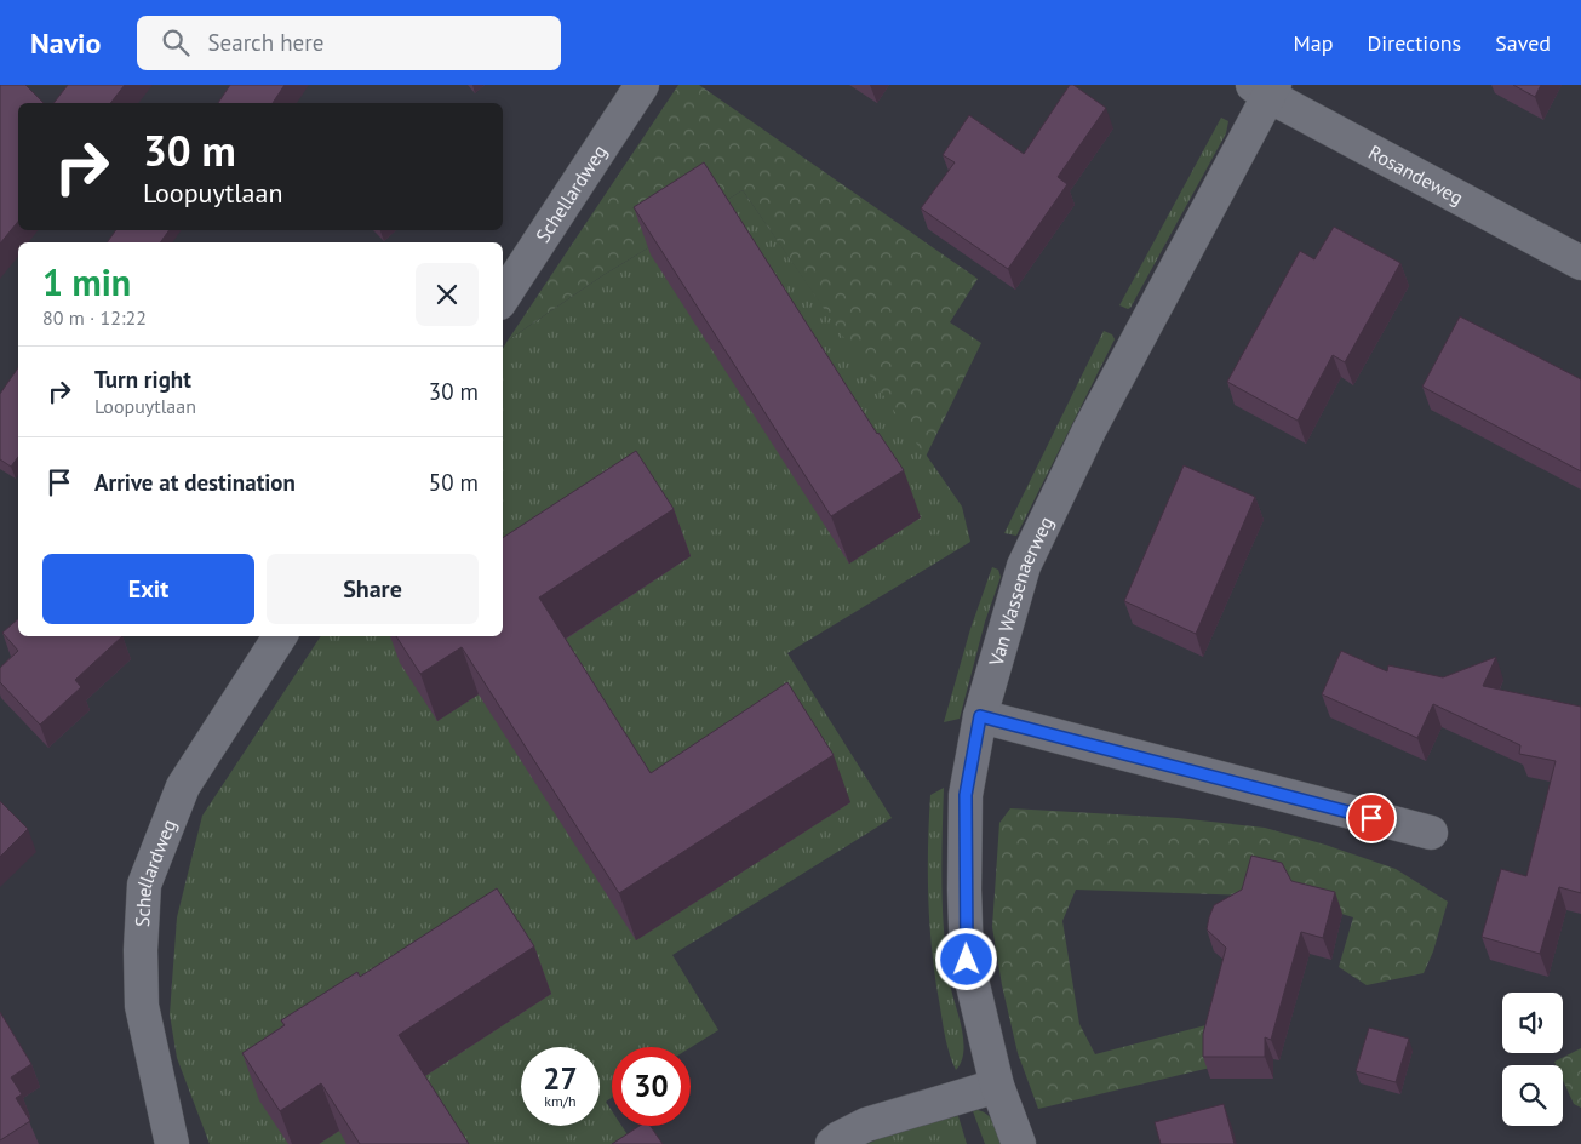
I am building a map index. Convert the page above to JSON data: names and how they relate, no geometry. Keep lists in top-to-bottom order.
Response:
{
  "streets": {
    "street": ["Rosandeweg", "Schellardweg", "Van Wassenaerweg"]
  },
  "crossings": [
    ["Rosandeweg", "Van Wassenaerweg"]
  ],
  "page": {
    "header": "Navio",
    "search": "Search here",
    "nav": ["Map", "Directions", "Saved"],
    "turn": ["30 m", "Loopuytlaan"],
    "heading": ["1 min", "80 m · 12:22"],
    "list": [
      {
        "name": "Turn right",
        "note": "Loopuytlaan",
        "value": "30 m"
      },
      {
        "name": "Arrive at destination",
        "value": "50 m"
      }
    ],
    "buttons": ["Exit", "Share"],
    "speed": "27 km/h",
    "limit": "30"
  }
}
